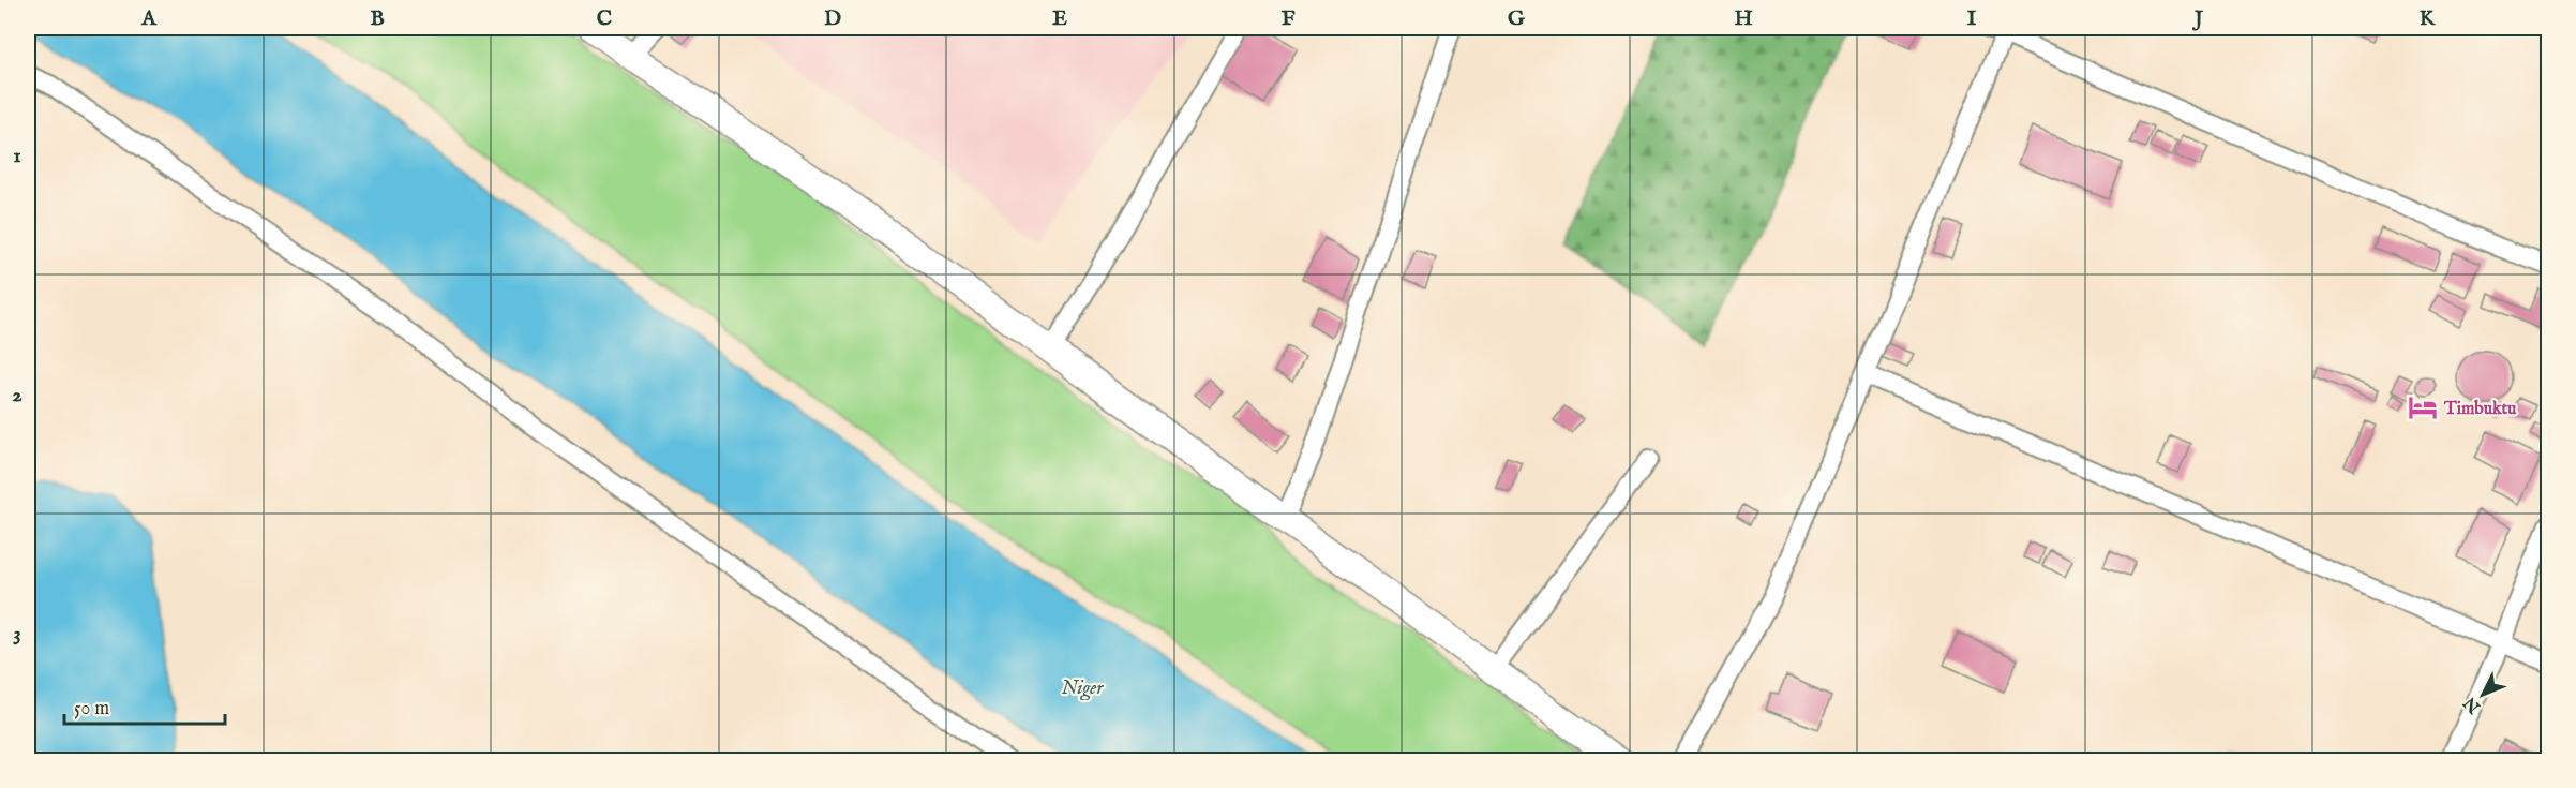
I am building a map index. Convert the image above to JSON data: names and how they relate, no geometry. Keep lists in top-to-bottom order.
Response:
{
  "water": ["Niger"],
  "places": {
    "hotel": ["Timbuktu"]
  },
  "scale_bar": "50 m",
  "north": "bottom left",
  "grid": {
    "columns": [
      "A",
      "B",
      "C",
      "D",
      "E",
      "F",
      "G",
      "H",
      "I",
      "J",
      "K"
    ],
    "rows": ["1", "2", "3"]
  }
}
